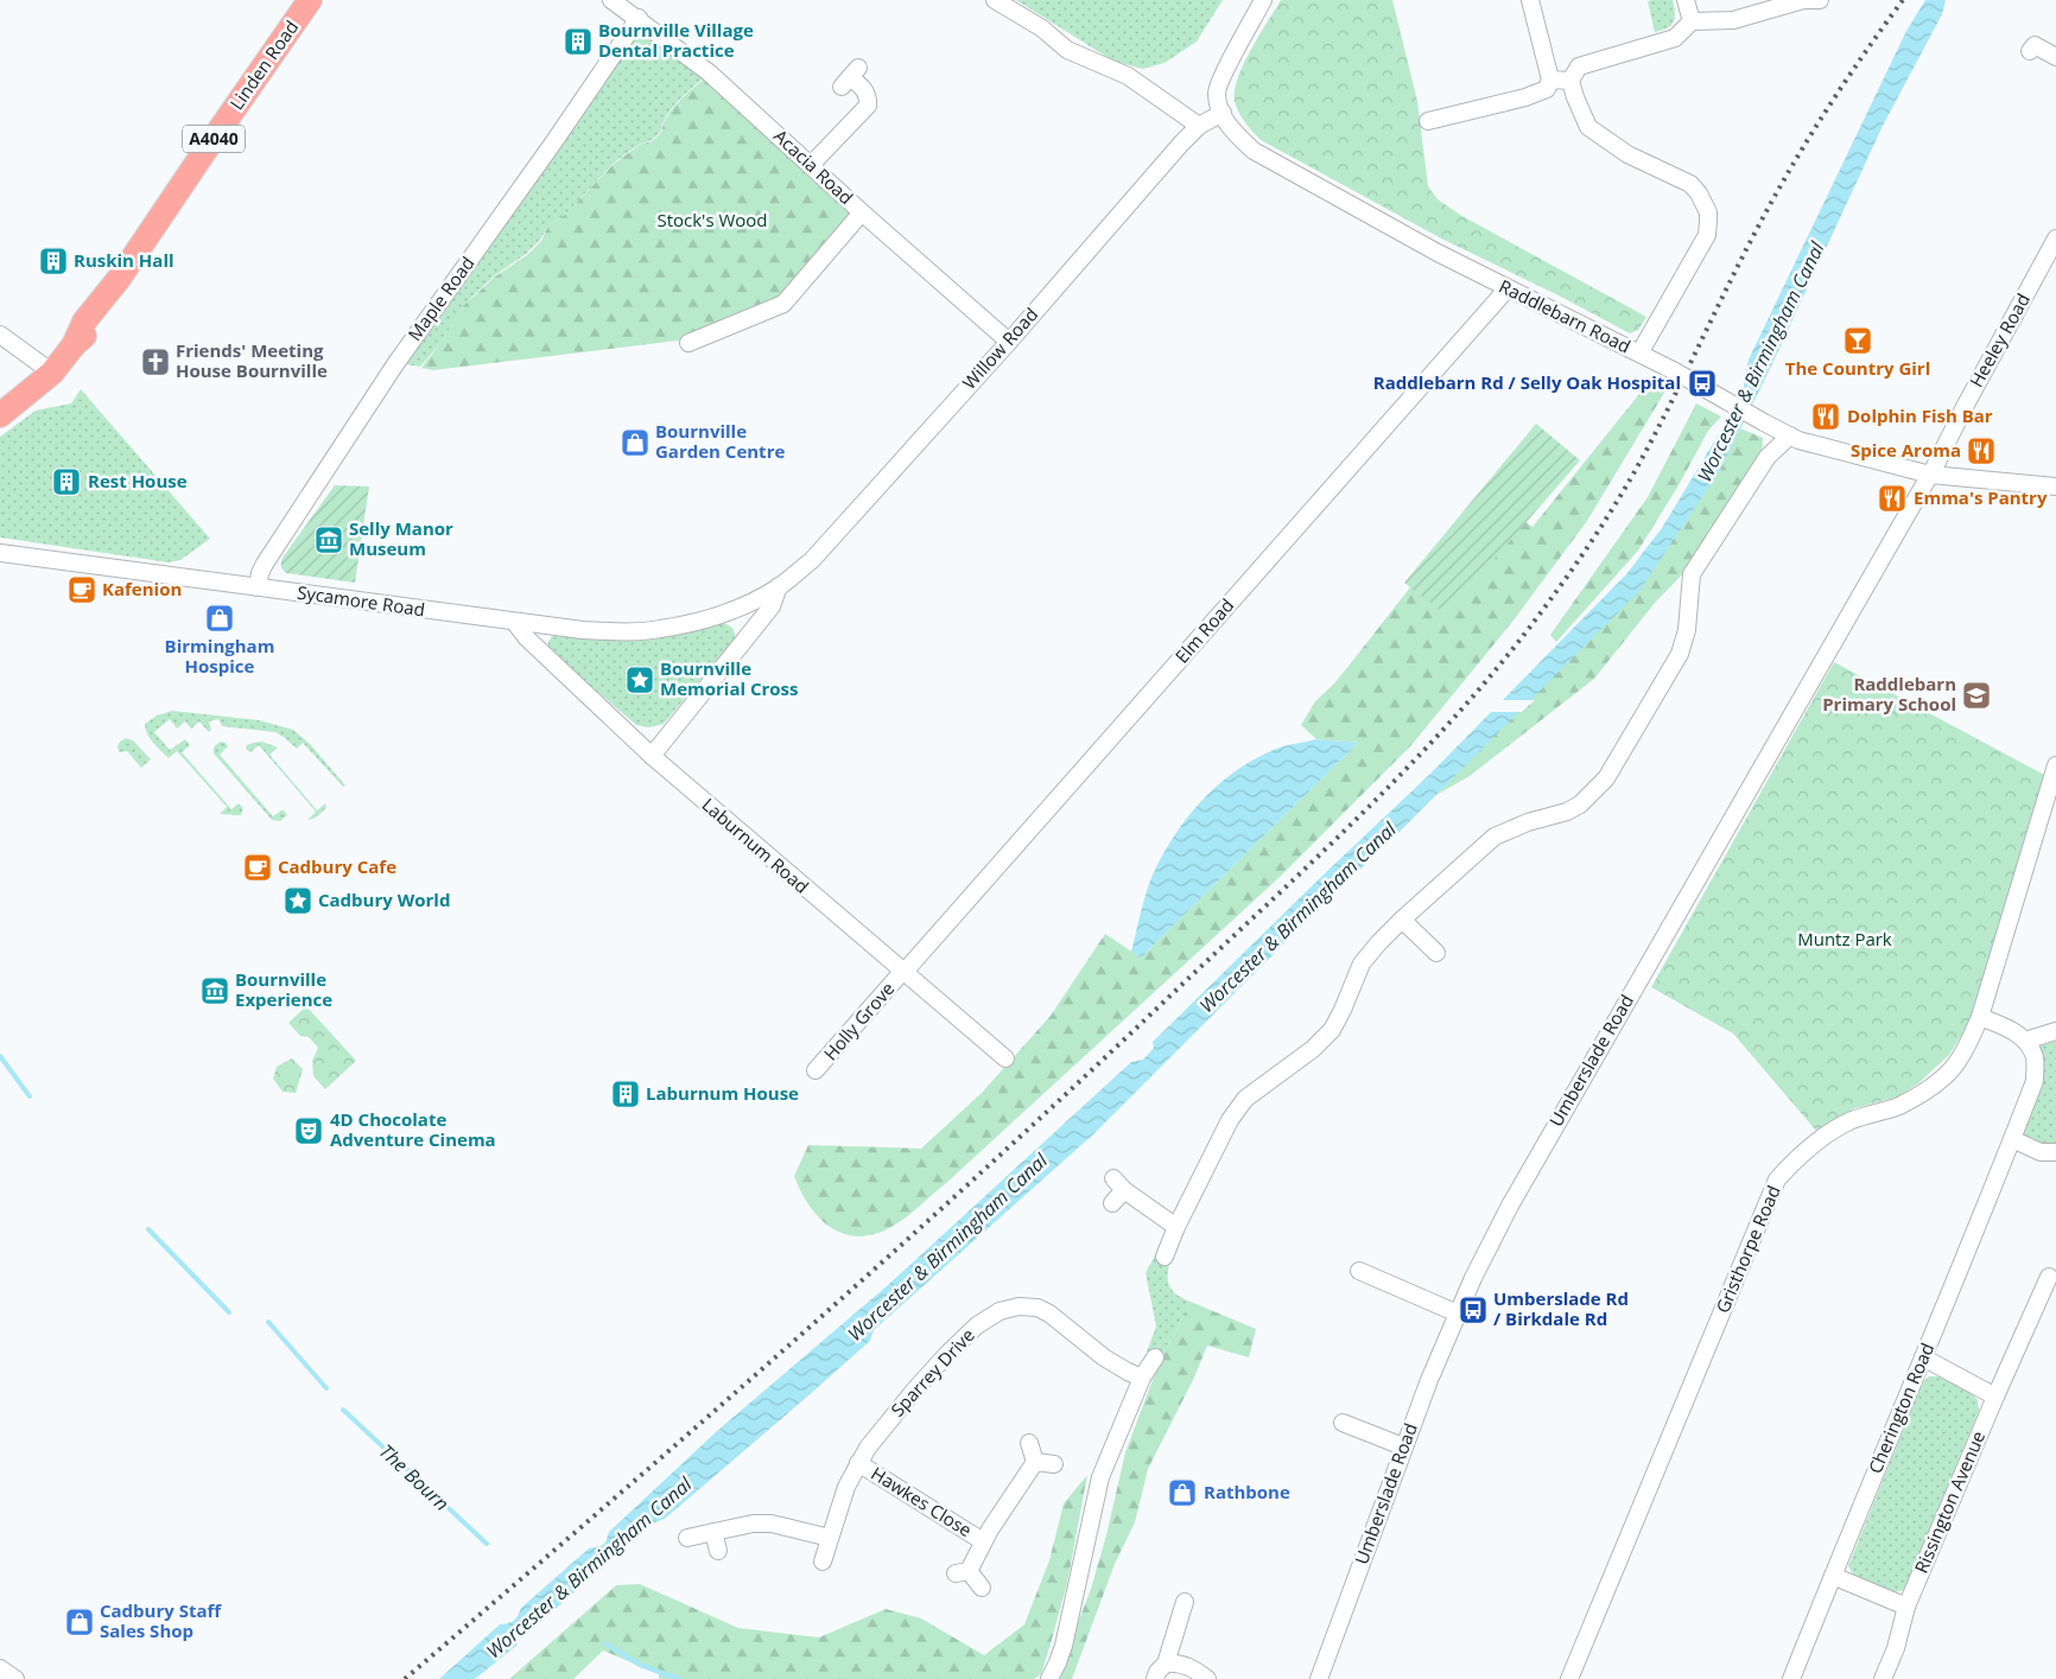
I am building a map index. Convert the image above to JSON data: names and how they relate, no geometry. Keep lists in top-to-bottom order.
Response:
{
  "streets": {
    "highway": ["Linden Road", "A4040"],
    "street": [
      "Acacia Road",
      "Maple Road",
      "Raddlebarn Road",
      "Heeley Road",
      "Willow Road",
      "Sycamore Road",
      "Elm Road",
      "Laburnum Road",
      "Holly Grove",
      "Umberslade Road",
      "Gristhorpe Road",
      "Sparrey Drive",
      "Cherington Road",
      "Hawkes Close",
      "Rissington Avenue"
    ]
  },
  "crossings": [
    ["Acacia Road", "Maple Road"],
    ["Acacia Road", "Willow Road"],
    ["Maple Road", "Sycamore Road"],
    ["Raddlebarn Road", "Heeley Road"],
    ["Raddlebarn Road", "Willow Road"],
    ["Raddlebarn Road", "Elm Road"],
    ["Raddlebarn Road", "Umberslade Road"],
    ["Heeley Road", "Umberslade Road"],
    ["Willow Road", "Sycamore Road"],
    ["Willow Road", "Laburnum Road"],
    ["Sycamore Road", "Laburnum Road"],
    ["Elm Road", "Laburnum Road"],
    ["Elm Road", "Holly Grove"],
    ["Laburnum Road", "Holly Grove"],
    ["Sparrey Drive", "Hawkes Close"]
  ],
  "water": ["Worcester & Birmingham Canal", "The Bourn"],
  "parks": ["Stock's Wood", "Muntz Park"],
  "places": {
    "building": [
      "Bournville Village Dental Practice",
      "Ruskin Hall",
      "Rest House",
      "Laburnum House"
    ],
    "bar": ["The Country Girl"],
    "church": ["Friends' Meeting House Bournville"],
    "bus stop": ["Raddlebarn Rd / Selly Oak Hospital", "Umberslade Rd / Birkdale Rd"],
    "restaurant": ["Dolphin Fish Bar", "Spice Aroma", "Emma's Pantry"],
    "shop": [
      "Bournville Garden Centre",
      "Birmingham Hospice",
      "Rathbone",
      "Cadbury Staff Sales Shop"
    ],
    "museum": ["Selly Manor Museum", "Bournville Experience"],
    "cafe": ["Kafenion", "Cadbury Cafe"],
    "place": ["Bournville Memorial Cross", "Cadbury World"],
    "school or university": ["Raddlebarn Primary School"],
    "theatre": ["4D Chocolate Adventure Cinema"]
  }
}
